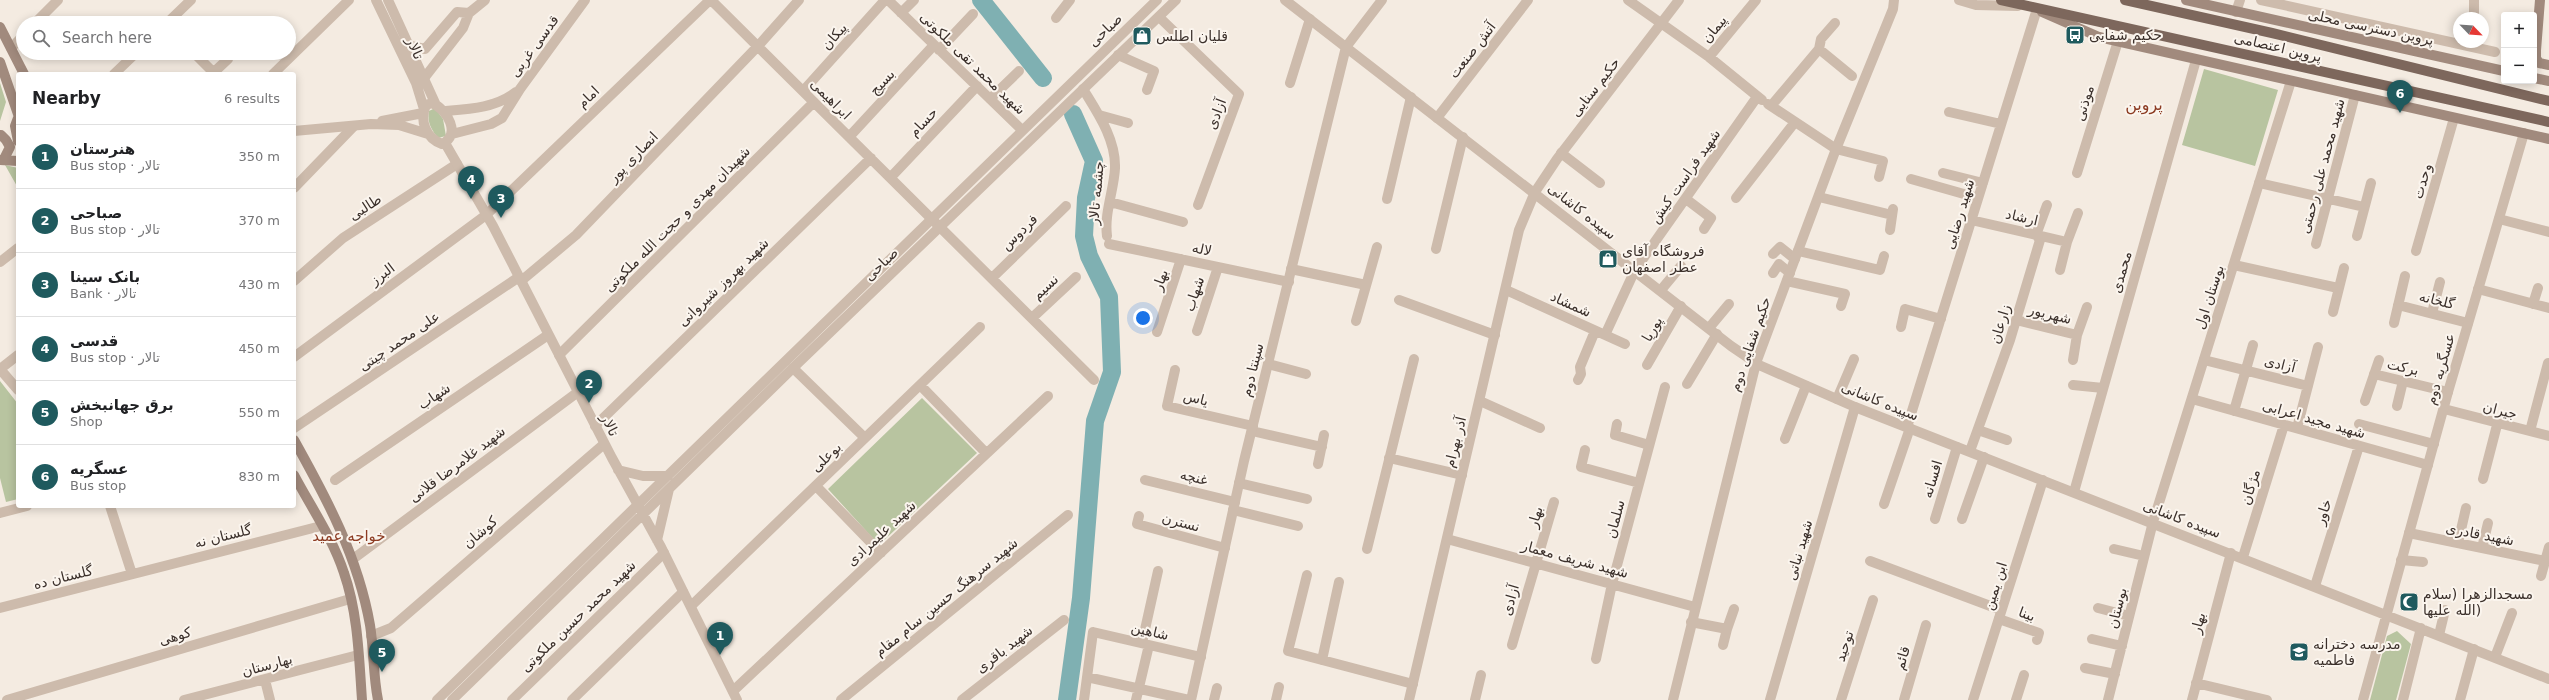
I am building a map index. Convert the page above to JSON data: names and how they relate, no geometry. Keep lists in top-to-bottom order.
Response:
{
  "streets": {
    "main road": ["پروین دسترسی محلی", "پروین اعتصامی"],
    "street": [
      "پیمان",
      "صباحی",
      "پیکان",
      "قدسی غربی",
      "تالار",
      "آتش صنعت",
      "شهید محمد تقی ملکوتی",
      "بسیج",
      "حکیم سنایی",
      "امام",
      "ابراهیمی",
      "موذنی",
      "آزادی",
      "حسام",
      "انصاری پور",
      "شهید محمد علی رحمتی",
      "شهید فراست کیش",
      "وحدت",
      "چشمه تالار",
      "طالبی",
      "سپیده کاشانی",
      "شهید رضایی",
      "ارشاد",
      "شهیدان مهدی و حجت الله ملکوتی",
      "فردوس",
      "لاله",
      "محمدی",
      "البرز",
      "بهار",
      "شهید بهروز شیروانی",
      "نسیم",
      "شهاب",
      "بوستان اول",
      "گلخانه",
      "شمشاد",
      "شهریور",
      "زارعان",
      "پوریا",
      "علی محمد چیتی",
      "حکیم شفایی دوم",
      "برکت",
      "عسگریه دوم",
      "سپنتا دوم",
      "یاس",
      "جیران",
      "شهید مجید اعرابی",
      "آذر بهرام",
      "بوعلی",
      "شهید غلامرضا قلانی",
      "غنچه",
      "افسانه",
      "مژگان",
      "خاور",
      "سلمان",
      "نسترن",
      "کوشان",
      "شهید علیمرادی",
      "شهید قادری",
      "گلستان نه",
      "شهید نباتی",
      "شهید شریف معمار",
      "گلستان ده",
      "ابن یمین",
      "شهید سرهنگ حسین سام مقام",
      "بوستان",
      "بینا",
      "شهید محمد حسین ملکوتی",
      "شاهین",
      "کوهی",
      "توحید",
      "شهید باقری",
      "قائم",
      "بهارستان"
    ]
  },
  "crossings": [
    ["صباحی", "تالار"],
    ["صباحی", "شهید محمد تقی ملکوتی"],
    ["صباحی", "ابراهیمی"],
    ["صباحی", "آزادی"],
    ["صباحی", "چشمه تالار"],
    ["پیکان", "شهید محمد تقی ملکوتی"],
    ["پیکان", "ابراهیمی"],
    ["قدسی غربی", "تالار"],
    ["پروین اعتصامی", "شهید رضایی"],
    ["تالار", "امام"],
    ["تالار", "انصاری پور"],
    ["تالار", "طالبی"],
    ["تالار", "شهیدان مهدی و حجت الله ملکوتی"],
    ["تالار", "البرز"],
    ["تالار", "شهید بهروز شیروانی"],
    ["تالار", "شهاب"],
    ["تالار", "علی محمد چیتی"],
    ["تالار", "بوعلی"],
    ["تالار", "شهید غلامرضا قلانی"],
    ["تالار", "کوشان"],
    ["تالار", "شهید علیمرادی"],
    ["تالار", "شهید محمد حسین ملکوتی"],
    ["آتش صنعت", "سپیده کاشانی"],
    ["شهید محمد تقی ملکوتی", "بسیج"],
    ["شهید محمد تقی ملکوتی", "حسام"],
    ["بسیج", "ابراهیمی"],
    ["حکیم سنایی", "سپیده کاشانی"],
    ["حکیم سنایی", "آذر بهرام"],
    ["امام", "ابراهیمی"],
    ["امام", "البرز"],
    ["ابراهیمی", "حسام"],
    ["ابراهیمی", "انصاری پور"],
    ["ابراهیمی", "شهیدان مهدی و حجت الله ملکوتی"],
    ["ابراهیمی", "فردوس"],
    ["ابراهیمی", "شهید بهروز شیروانی"],
    ["ابراهیمی", "نسیم"],
    ["آزادی", "بهار"],
    ["آزادی", "بوستان اول"],
    ["آزادی", "شهید مجید اعرابی"],
    ["آزادی", "شهید شریف معمار"],
    ["انصاری پور", "علی محمد چیتی"],
    ["شهید فراست کیش", "سپیده کاشانی"],
    ["شهید فراست کیش", "شمشاد"],
    ["چشمه تالار", "لاله"],
    ["سپیده کاشانی", "شهید رضایی"],
    ["سپیده کاشانی", "محمدی"],
    ["سپیده کاشانی", "بهار"],
    ["سپیده کاشانی", "بوستان اول"],
    ["سپیده کاشانی", "زارعان"],
    ["سپیده کاشانی", "پوریا"],
    ["سپیده کاشانی", "حکیم شفایی دوم"],
    ["سپیده کاشانی", "عسگریه دوم"],
    ["سپیده کاشانی", "سپنتا دوم"],
    ["سپیده کاشانی", "آذر بهرام"],
    ["سپیده کاشانی", "افسانه"],
    ["سپیده کاشانی", "مژگان"],
    ["سپیده کاشانی", "خاور"],
    ["سپیده کاشانی", "شهید نباتی"],
    ["سپیده کاشانی", "ابن یمین"],
    ["سپیده کاشانی", "بوستان"],
    ["شهید رضایی", "ارشاد"],
    ["ارشاد", "زارعان"],
    ["لاله", "بهار"],
    ["لاله", "شهاب"],
    ["لاله", "سپنتا دوم"],
    ["بهار", "شهید شریف معمار"],
    ["بوستان اول", "شهید مجید اعرابی"],
    ["بوستان اول", "بوستان"],
    ["گلخانه", "عسگریه دوم"],
    ["شمشاد", "آذر بهرام"],
    ["شهریور", "زارعان"],
    ["حکیم شفایی دوم", "شهید شریف معمار"],
    ["برکت", "عسگریه دوم"],
    ["عسگریه دوم", "جیران"],
    ["عسگریه دوم", "شهید مجید اعرابی"],
    ["عسگریه دوم", "شهید قادری"],
    ["سپنتا دوم", "یاس"],
    ["سپنتا دوم", "غنچه"],
    ["سپنتا دوم", "نسترن"],
    ["سپنتا دوم", "شاهین"],
    ["شهید مجید اعرابی", "مژگان"],
    ["شهید مجید اعرابی", "خاور"],
    ["آذر بهرام", "شهید شریف معمار"],
    ["سلمان", "شهید شریف معمار"],
    ["گلستان نه", "گلستان ده"],
    ["ابن یمین", "بینا"]
  ],
  "districts": ["پروین", "خواجه عمید"],
  "places": {
    "bus stop": ["حکیم شفایی"],
    "shop": ["قلیان اطلس", "فروشگاه آقای عطر اصفهان"],
    "mosque": ["مسجدالزهرا (سلام الله علیها)"],
    "school or university": ["مدرسه دخترانه فاطمیه"]
  },
  "north": "bottom right",
  "page": {
    "map_buttons": ["+", "−"],
    "search": "Search here",
    "heading": ["Nearby", "6 results"],
    "pins": [
      "6",
      "4",
      "3",
      "2",
      "1",
      "5"
    ],
    "list": [
      {
        "mark": "1",
        "name": "هنرستان",
        "note": "Bus stop · تالار",
        "value": "350 m"
      },
      {
        "mark": "2",
        "name": "صباحی",
        "note": "Bus stop · تالار",
        "value": "370 m"
      },
      {
        "mark": "3",
        "name": "بانک سینا",
        "note": "Bank · تالار",
        "value": "430 m"
      },
      {
        "mark": "4",
        "name": "قدسی",
        "note": "Bus stop · تالار",
        "value": "450 m"
      },
      {
        "mark": "5",
        "name": "برق جهانبخش",
        "note": "Shop",
        "value": "550 m"
      },
      {
        "mark": "6",
        "name": "عسگریه",
        "note": "Bus stop",
        "value": "830 m"
      }
    ]
  }
}
